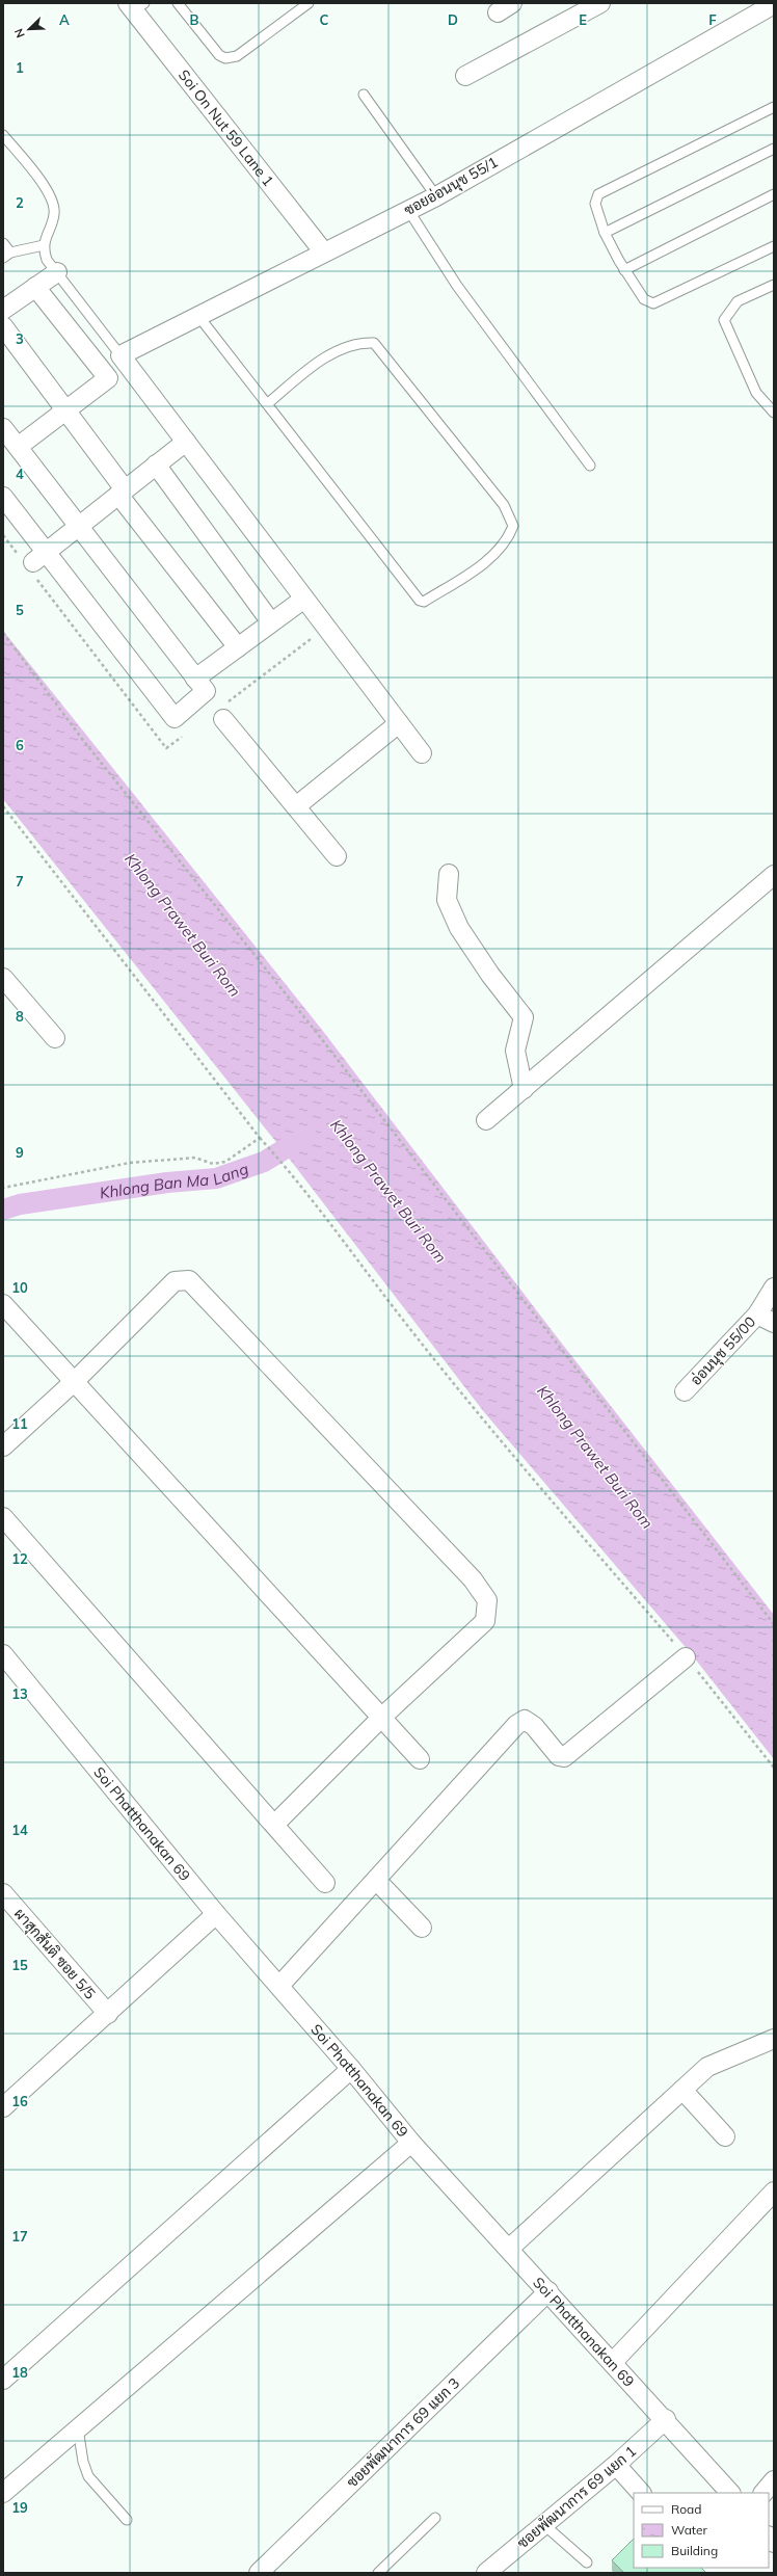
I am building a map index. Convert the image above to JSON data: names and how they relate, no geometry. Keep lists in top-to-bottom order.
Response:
{
  "streets": {
    "street": [
      "Soi On Nut 59 Lane 1",
      "ซอยอ่อนนุช 55/1",
      "อ่อนนุช 55/00",
      "Soi Phatthanakan 69",
      "ผาสุกสันติ ซอย 5/5",
      "ซอยพัฒนาการ 69 แยก 3",
      "ซอยพัฒนาการ 69 แยก 1"
    ]
  },
  "crossings": [
    ["Soi On Nut 59 Lane 1", "ซอยอ่อนนุช 55/1"],
    ["Soi Phatthanakan 69", "ซอยพัฒนาการ 69 แยก 3"],
    ["Soi Phatthanakan 69", "ซอยพัฒนาการ 69 แยก 1"]
  ],
  "water": ["Khlong Prawet Buri Rom", "Khlong Ban Ma Lang"],
  "legend": ["Road", "Water", "Building"],
  "north": "bottom left",
  "grid": {
    "columns": [
      "A",
      "B",
      "C",
      "D",
      "E",
      "F"
    ],
    "rows": [
      "1",
      "2",
      "3",
      "4",
      "5",
      "6",
      "7",
      "8",
      "9",
      "10",
      "11",
      "12",
      "13",
      "14",
      "15",
      "16",
      "17",
      "18",
      "19"
    ]
  }
}
